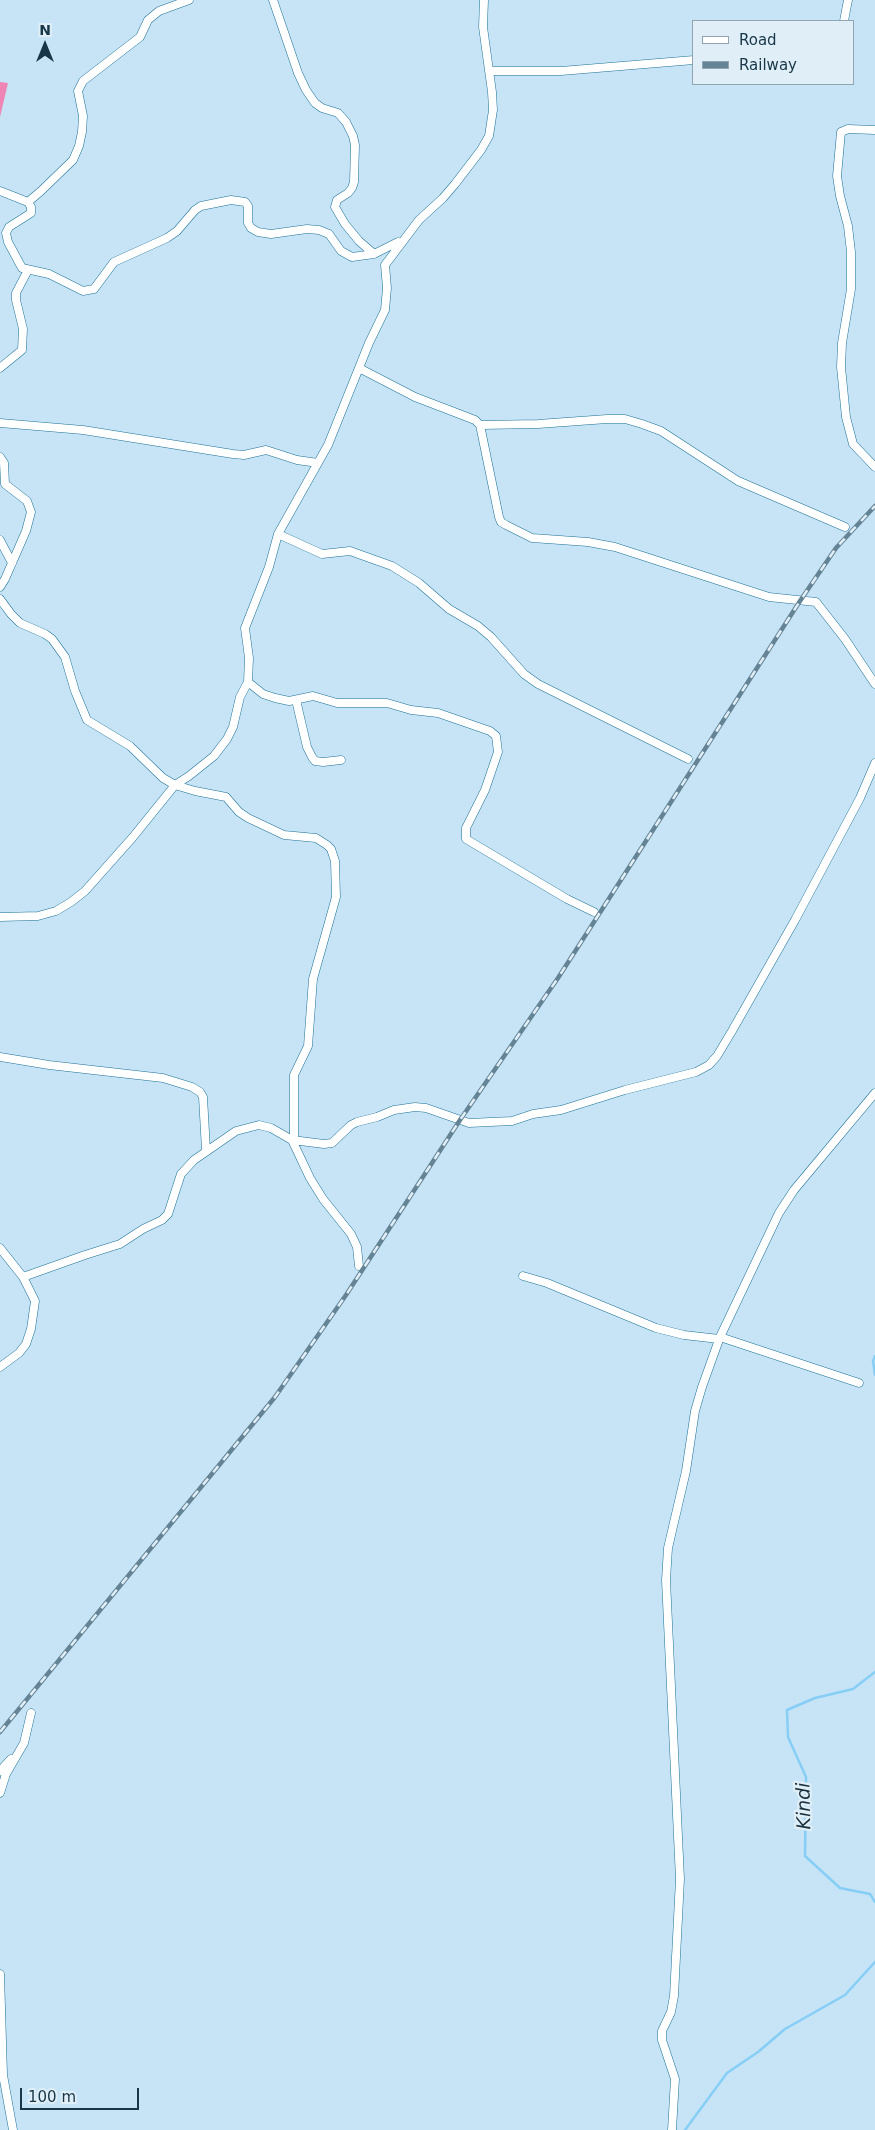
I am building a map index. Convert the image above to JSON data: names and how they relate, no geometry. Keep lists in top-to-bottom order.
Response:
{
  "water": ["Kindi"],
  "legend": ["Road", "Railway"],
  "scale_bar": "100 m",
  "north": "top"
}
